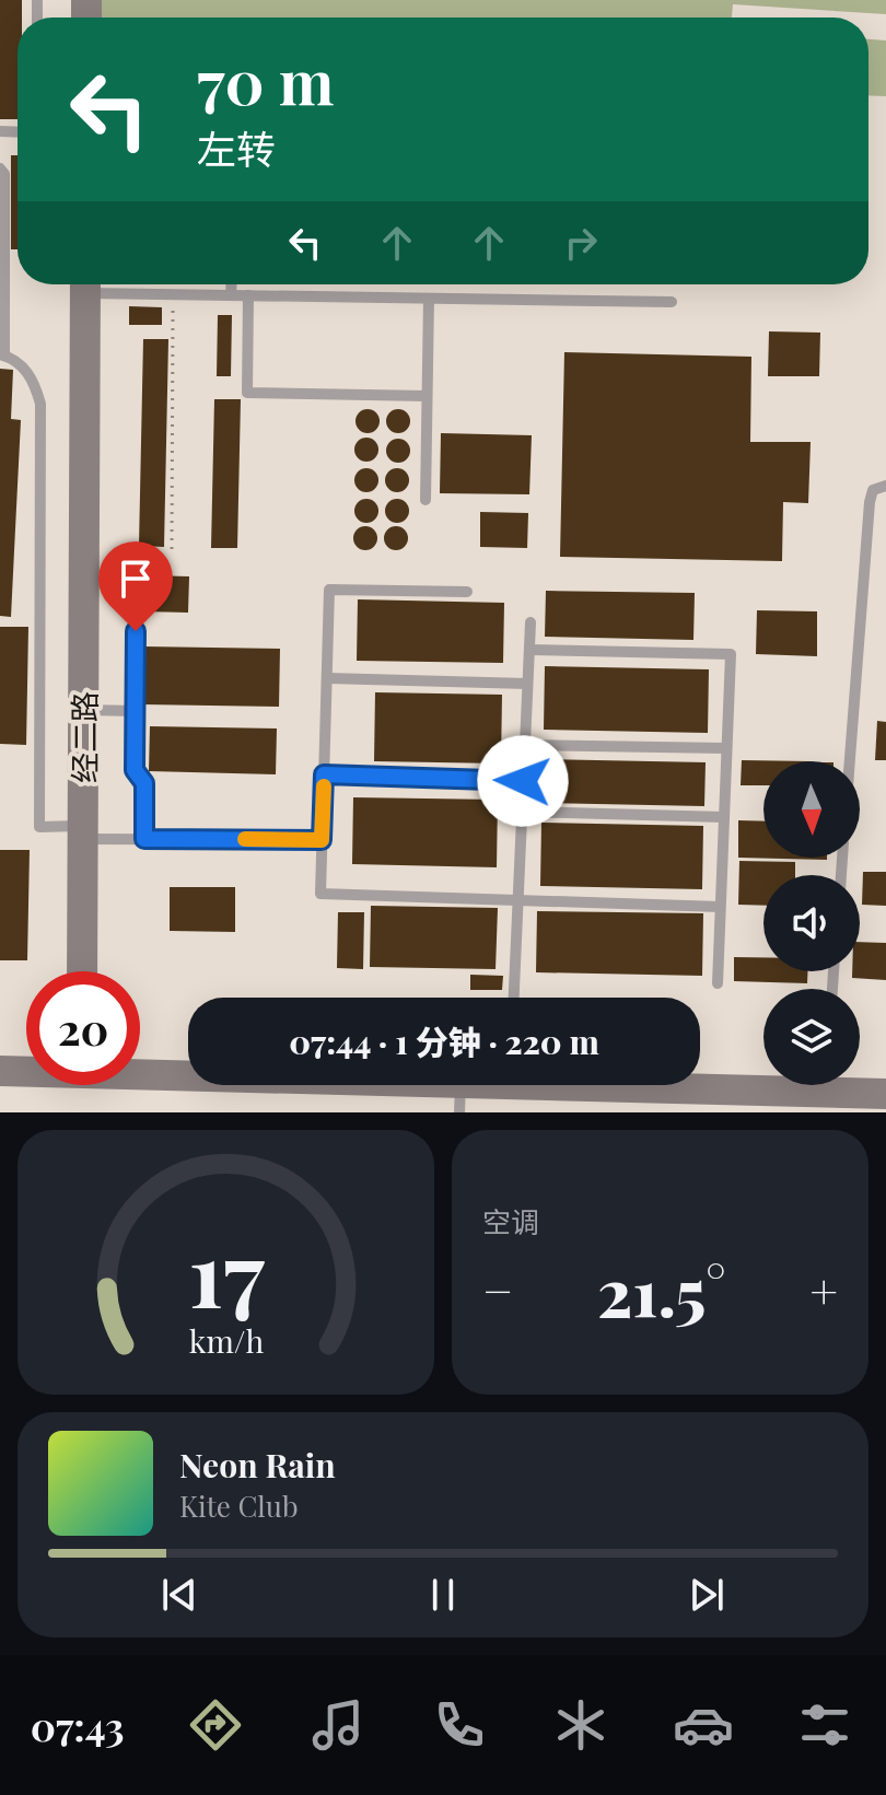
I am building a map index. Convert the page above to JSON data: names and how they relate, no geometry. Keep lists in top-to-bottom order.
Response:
{
  "streets": {
    "street": ["经二路"]
  },
  "north": "bottom",
  "page": {
    "turn": ["70 m", "左转"],
    "limit": "20",
    "trip": "07:44 · 1 分钟 · 220 m",
    "tile": "空调",
    "heat": ["−", "21.5°", "+"],
    "song": ["Neon Rain", "Kite Club"],
    "tabs": "07:43",
    "gauge": ["17", "km/h"]
  }
}
